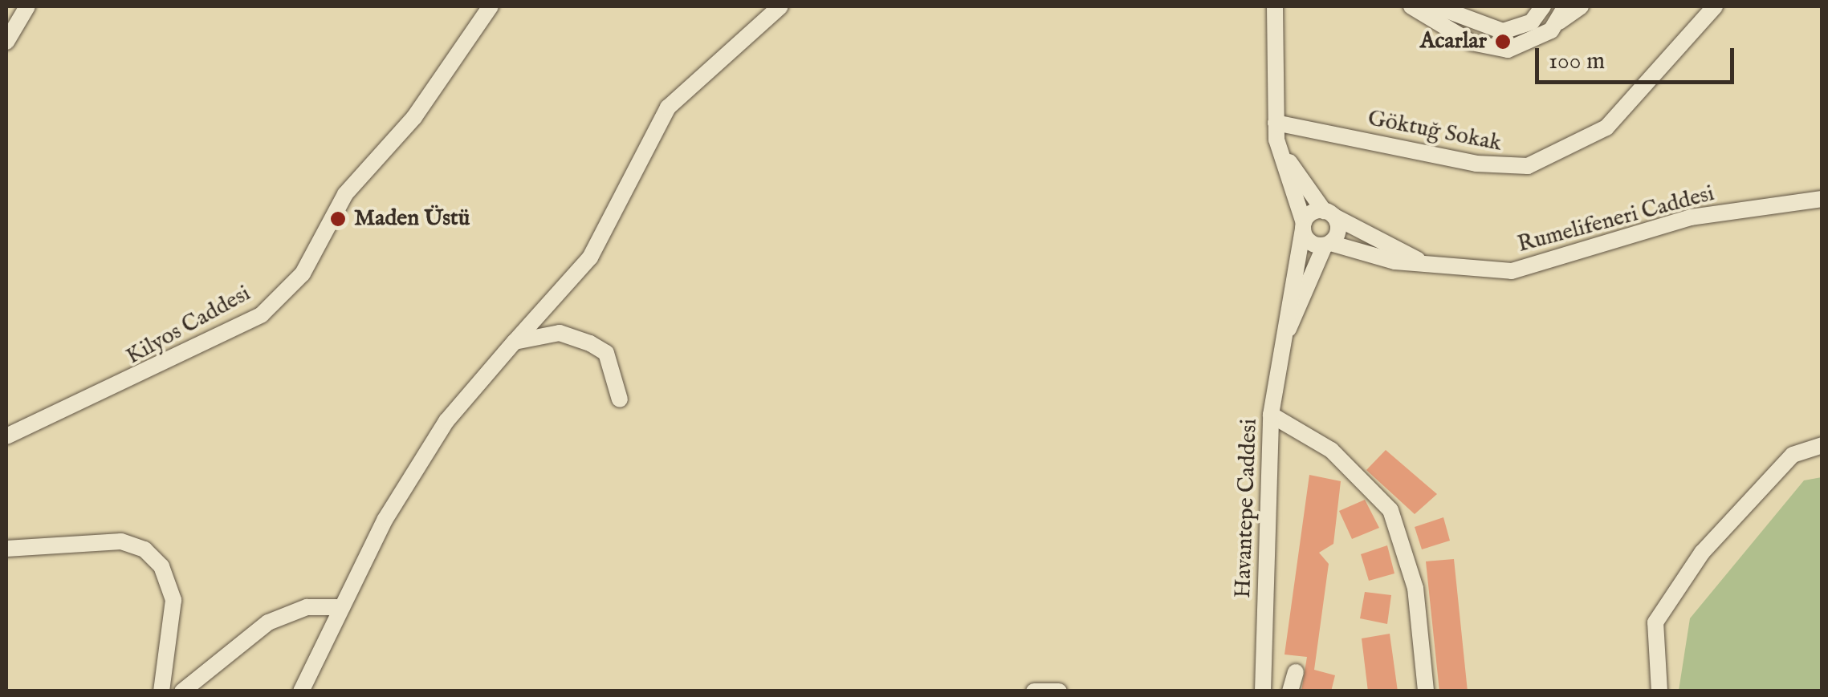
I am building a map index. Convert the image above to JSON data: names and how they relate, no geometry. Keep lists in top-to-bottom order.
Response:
{
  "streets": {
    "street": [
      "Göktuğ Sokak",
      "Rumelifeneri Caddesi",
      "Kilyos Caddesi",
      "Havantepe Caddesi"
    ]
  },
  "crossings": [
    ["Göktuğ Sokak", "Rumelifeneri Caddesi"],
    ["Rumelifeneri Caddesi", "Havantepe Caddesi"]
  ],
  "places": ["Acarlar", "Maden Üstü"],
  "scale_bar": "100 m"
}
